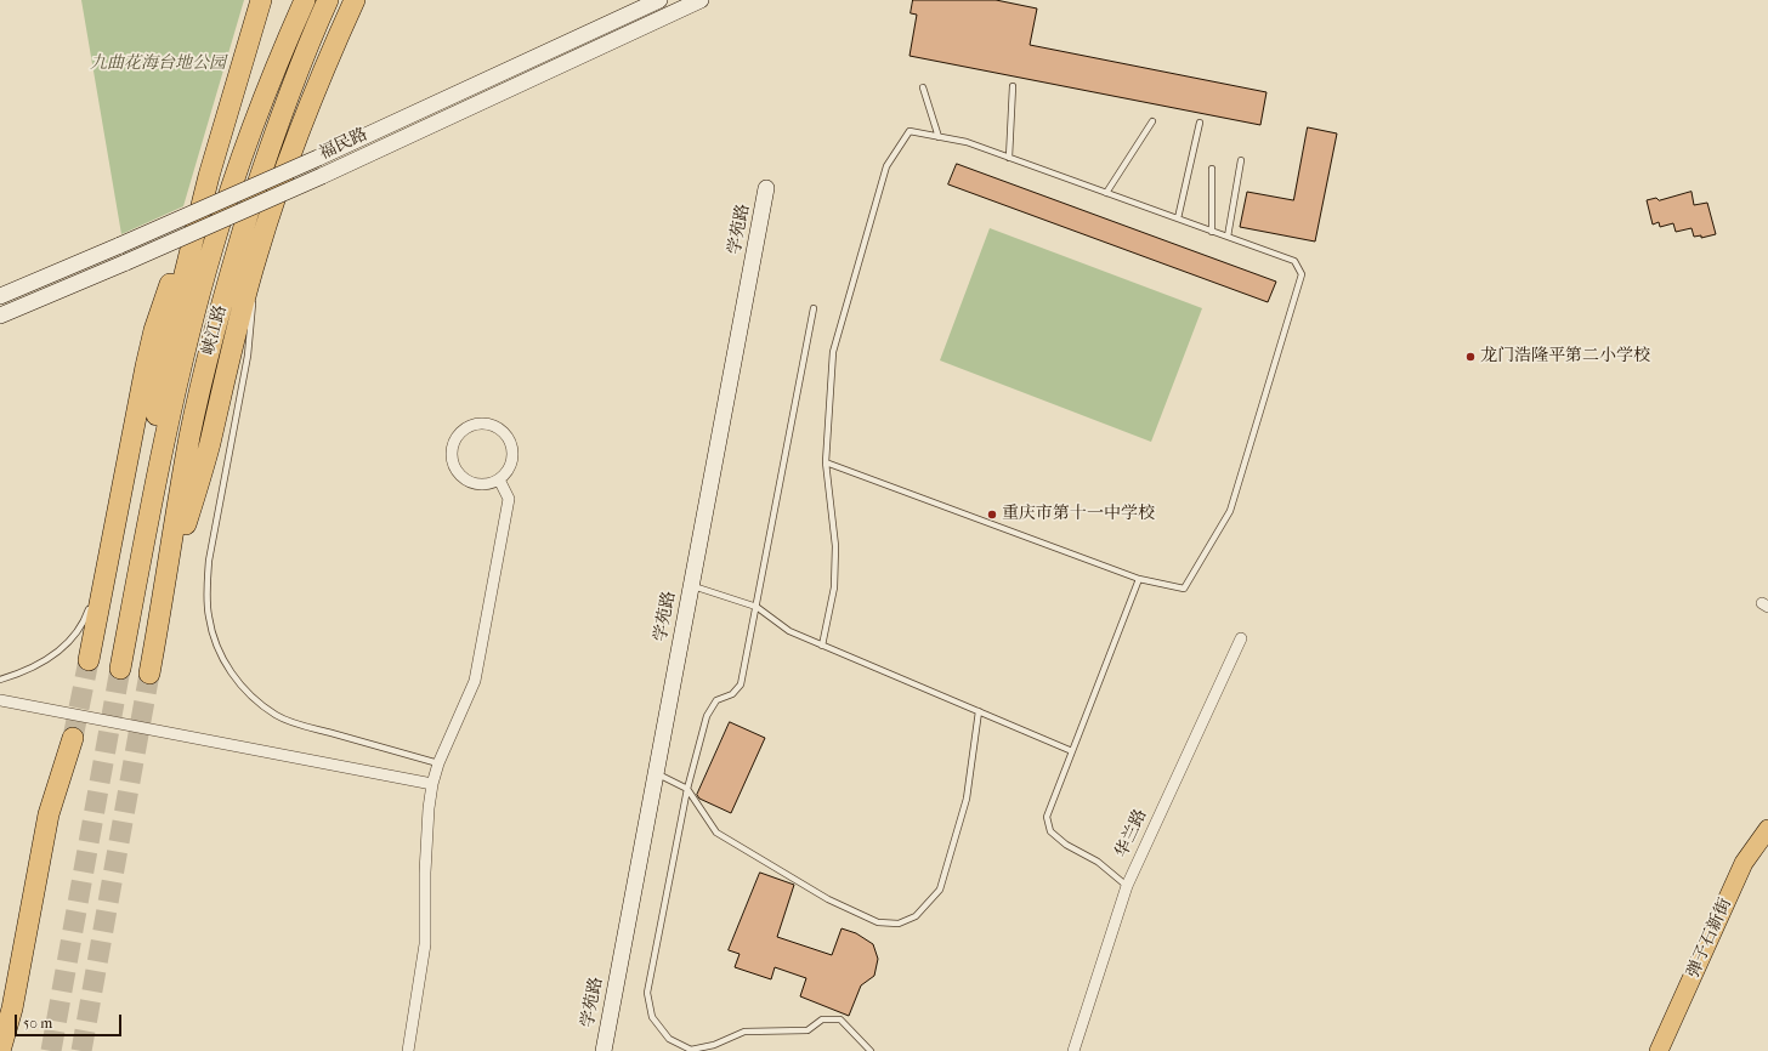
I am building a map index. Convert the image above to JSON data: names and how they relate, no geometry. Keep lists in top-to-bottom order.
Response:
{
  "streets": {
    "highway": ["峡江路"],
    "main road": ["福民路", "学苑路", "弹子石新街"],
    "street": ["华兰路"]
  },
  "parks": ["九曲花海台地公园"],
  "places": ["龙门浩隆平第二小学校", "重庆市第十一中学校"],
  "scale_bar": "50 m"
}
